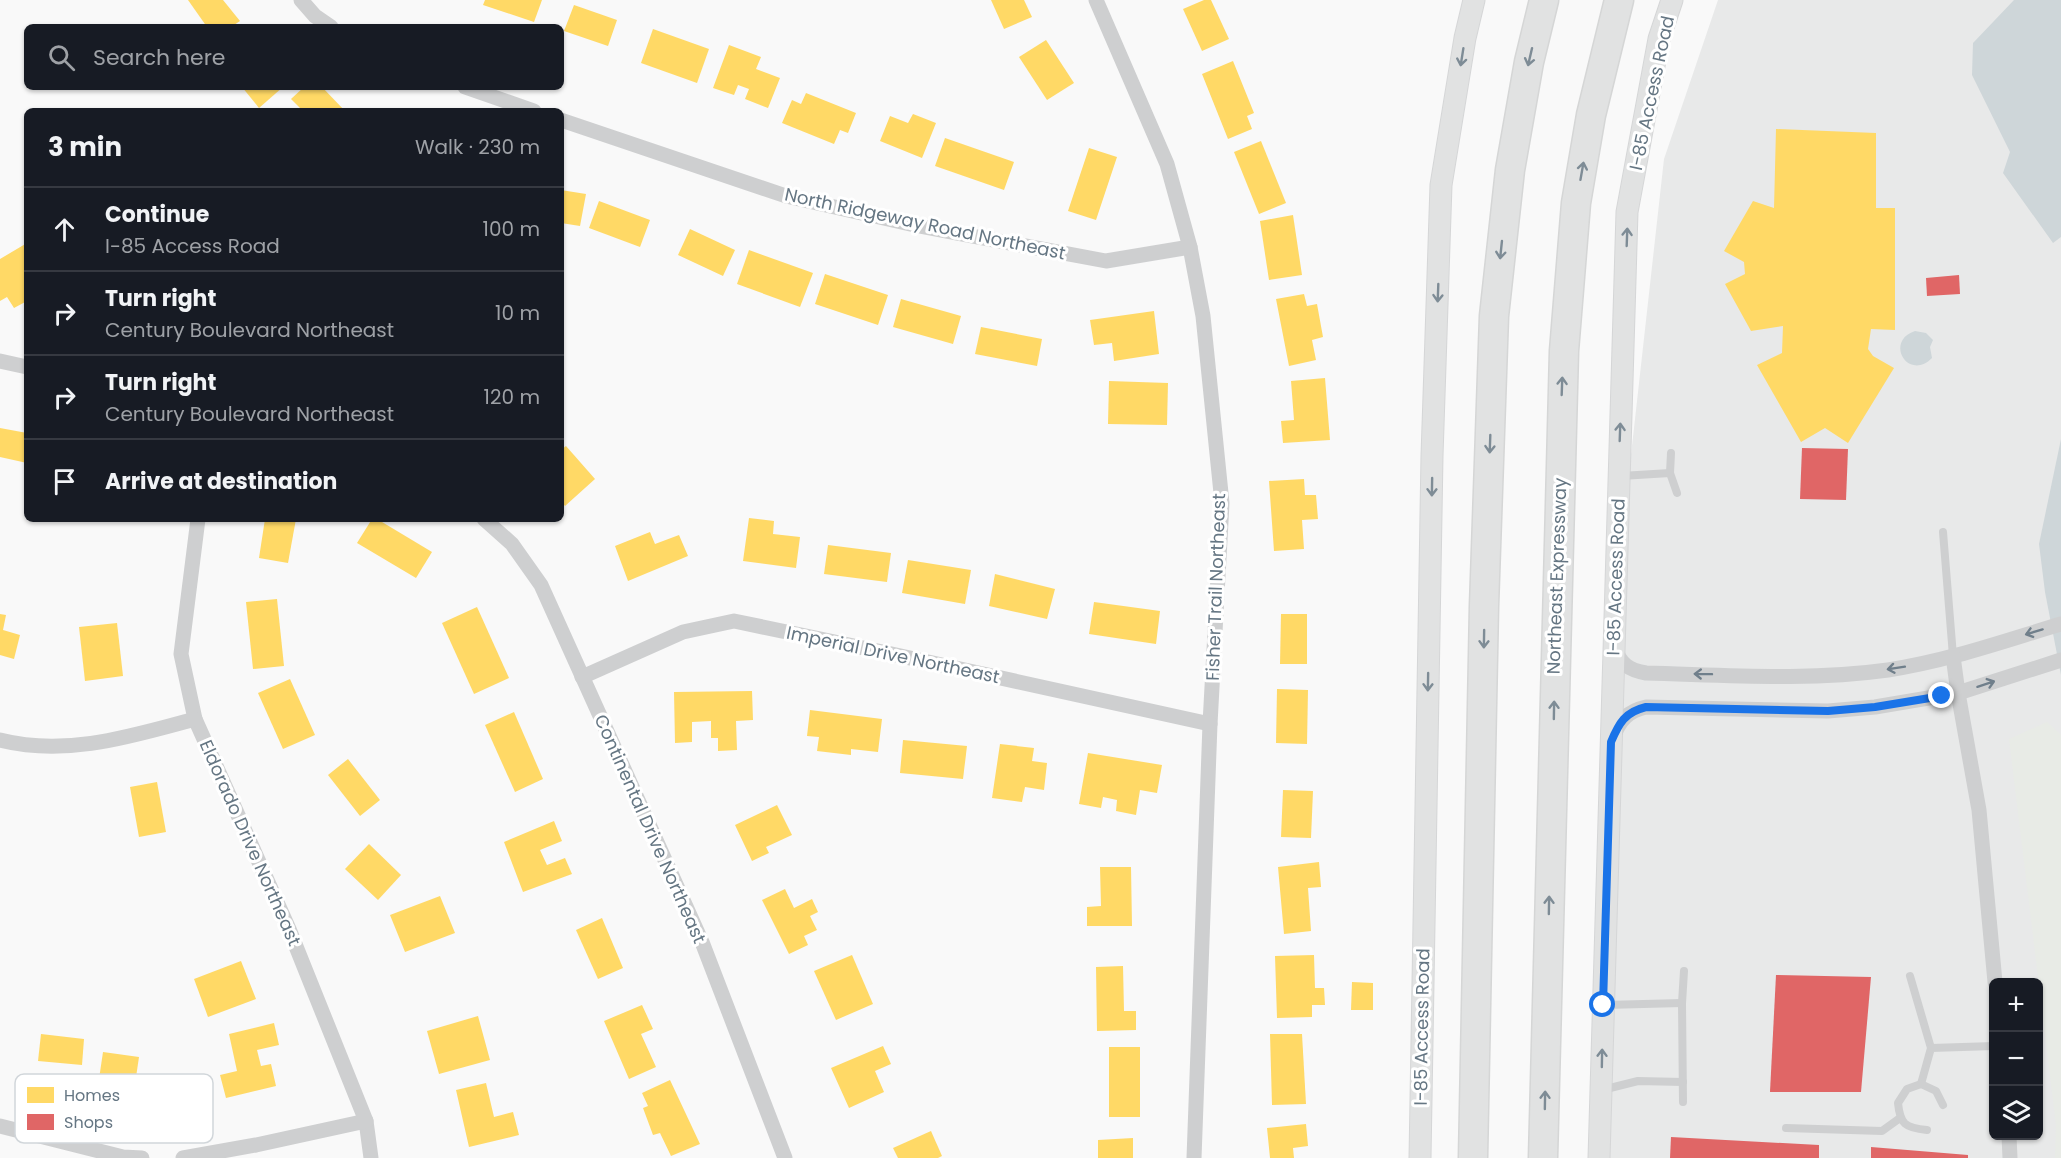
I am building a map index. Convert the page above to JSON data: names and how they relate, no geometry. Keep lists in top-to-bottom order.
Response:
{
  "streets": {
    "highway": ["Northeast Expressway"],
    "main road": ["I-85 Access Road"],
    "street": [
      "North Ridgeway Road Northeast",
      "Fisher Trail Northeast",
      "Imperial Drive Northeast",
      "Continental Drive Northeast",
      "Eldorado Drive Northeast"
    ]
  },
  "crossings": [
    ["North Ridgeway Road Northeast", "Fisher Trail Northeast"],
    ["Fisher Trail Northeast", "Imperial Drive Northeast"],
    ["Imperial Drive Northeast", "Continental Drive Northeast"]
  ],
  "legend": ["Homes", "Shops"],
  "page": {
    "search": "Search here",
    "heading": ["3 min", "Walk · 230 m"],
    "list": [
      ["Continue", "I-85 Access Road", "100 m"],
      ["Turn right", "Century Boulevard Northeast", "10 m"],
      ["Turn right", "Century Boulevard Northeast", "120 m"],
      "Arrive at destination"
    ],
    "map_buttons": ["+", "−"]
  }
}
